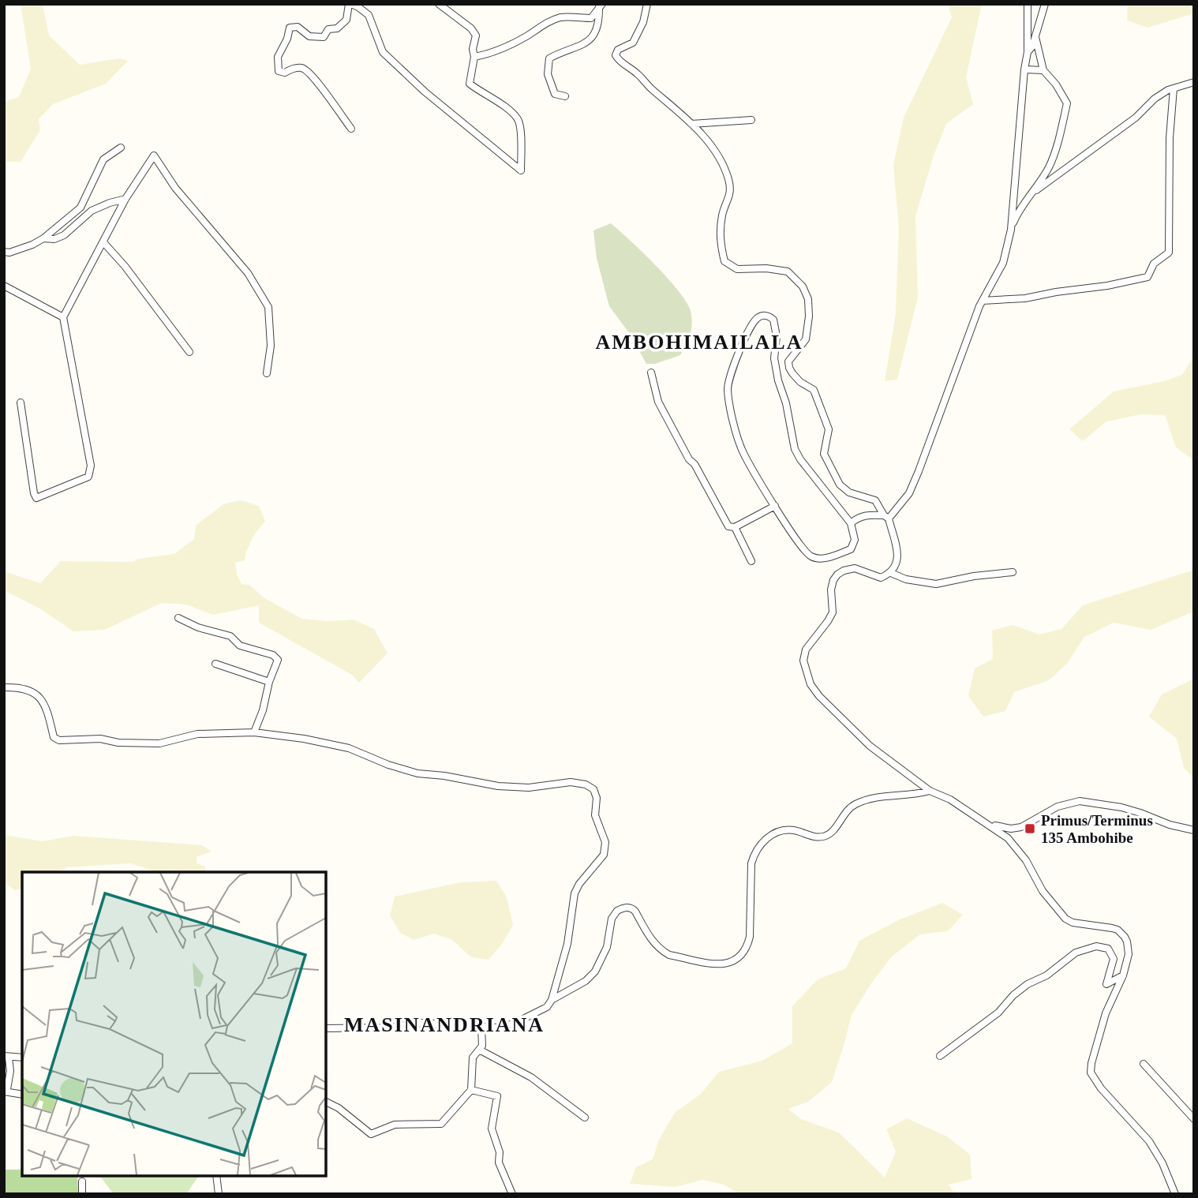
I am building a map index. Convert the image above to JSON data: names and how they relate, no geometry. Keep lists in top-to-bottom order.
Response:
{
  "districts": ["AMBOHIMAILALA", "MASINANDRIANA"],
  "places": {
    "transit": ["Primus/Terminus 135 Ambohibe"]
  }
}
